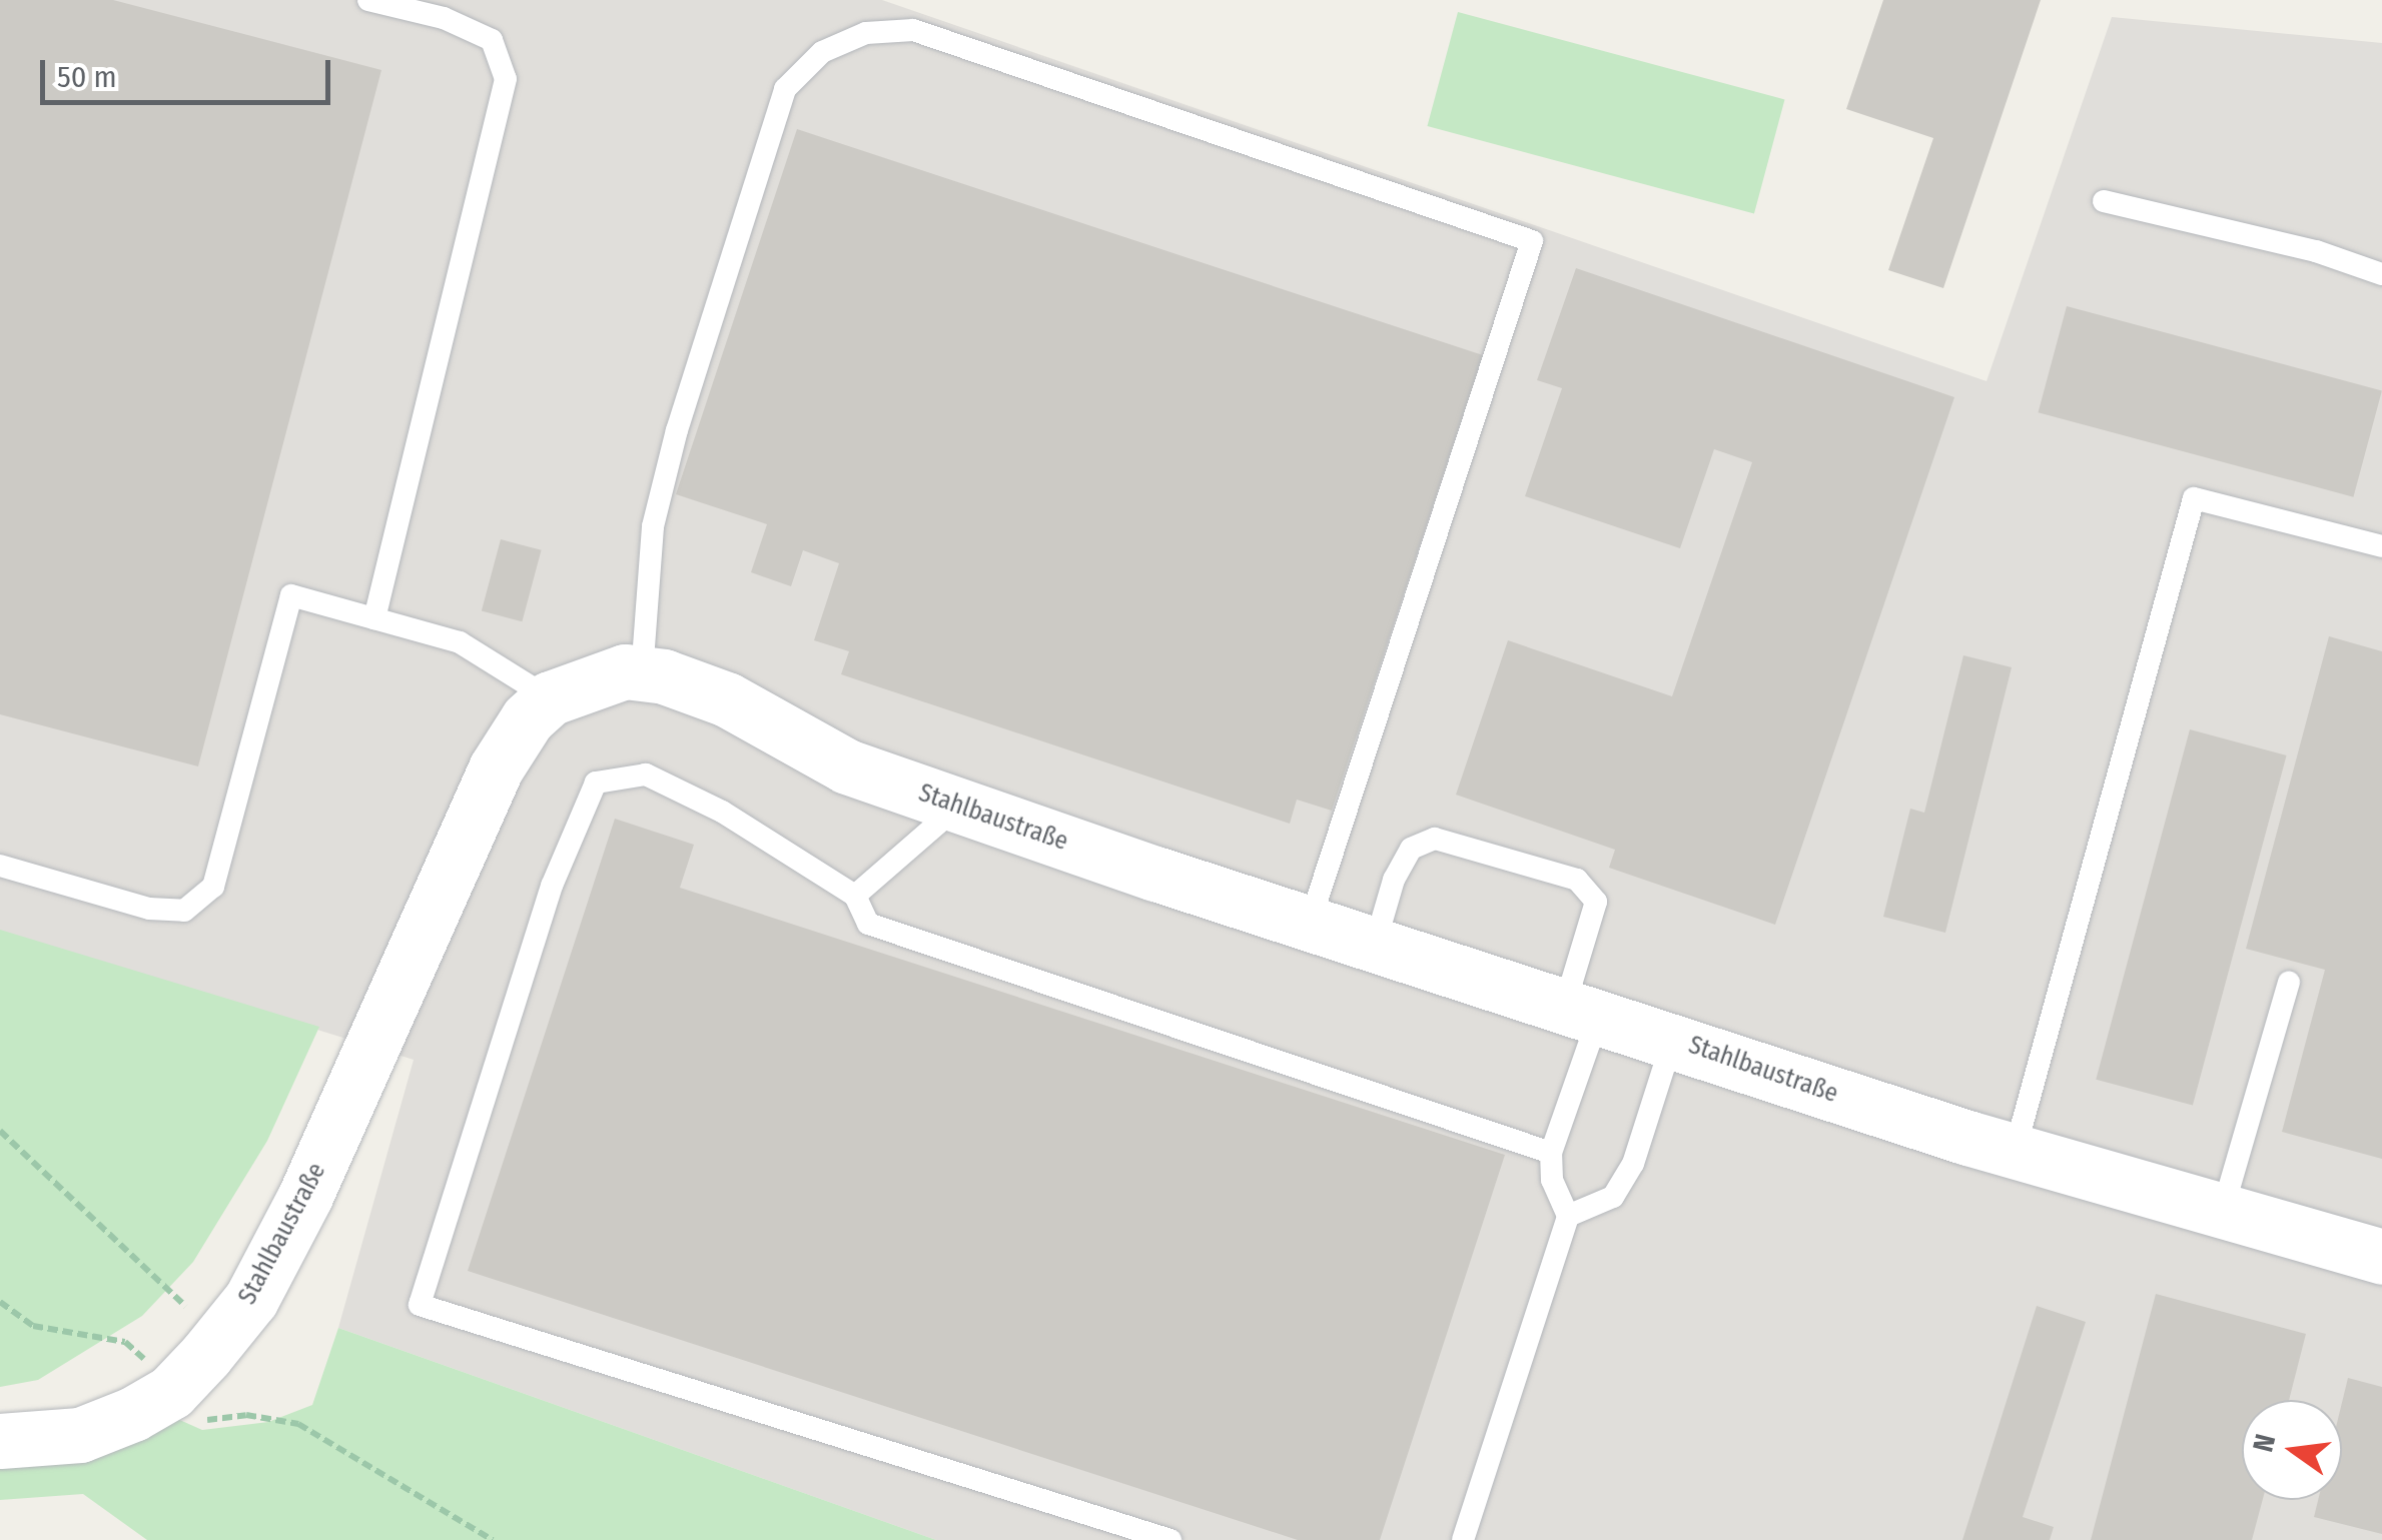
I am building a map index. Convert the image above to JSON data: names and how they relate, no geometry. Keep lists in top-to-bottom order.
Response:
{
  "streets": {
    "street": ["Stahlbaustraße"]
  },
  "scale_bar": "50 m",
  "north": "left"
}
